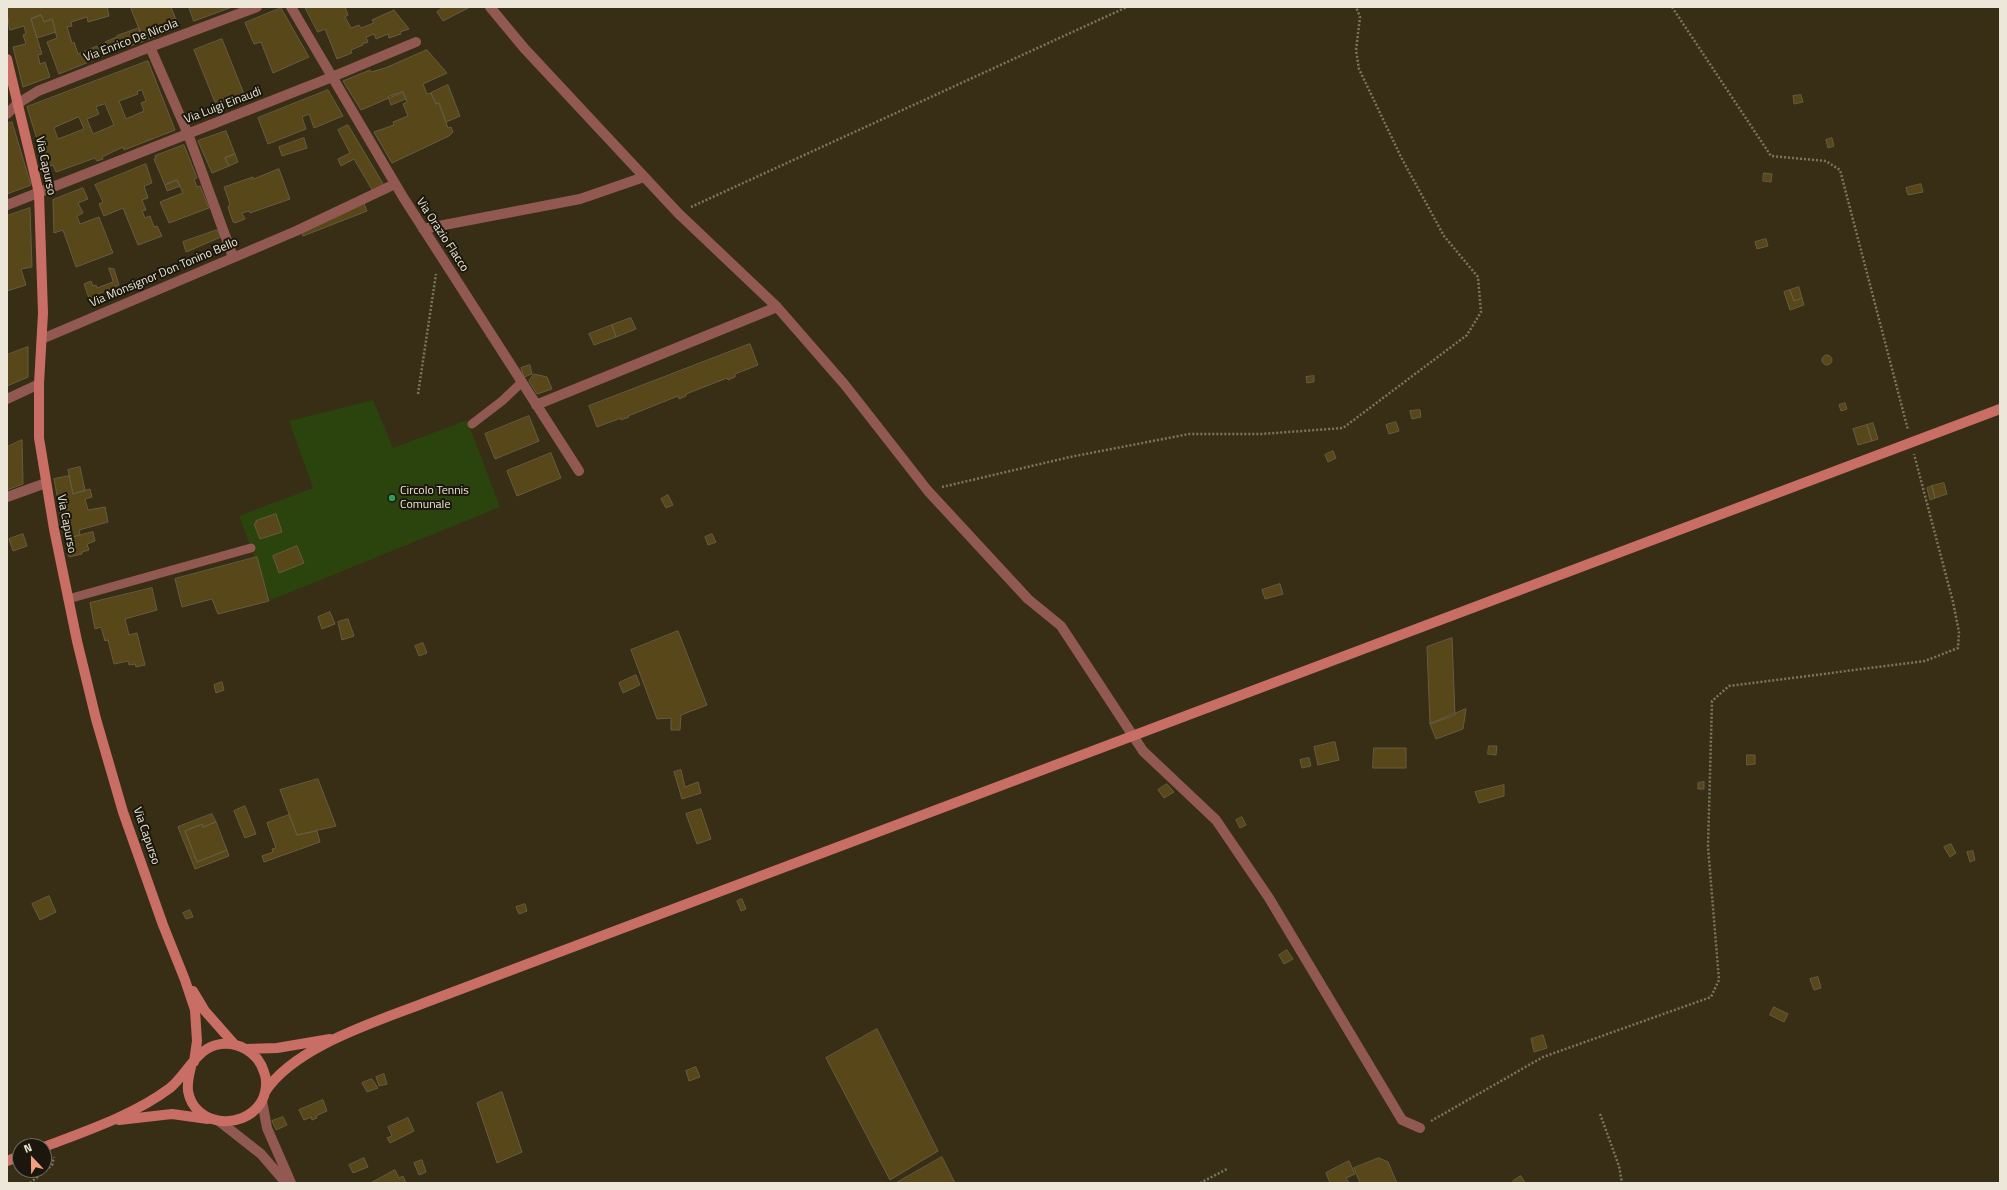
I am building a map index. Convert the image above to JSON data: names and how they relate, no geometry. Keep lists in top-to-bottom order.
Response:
{
  "streets": {
    "main road": ["Via Capurso"],
    "street": [
      "Via Enrico De Nicola",
      "Via Luigi Einaudi",
      "Via Orazio Flacco",
      "Via Monsignor Don Tonino Bello"
    ]
  },
  "crossings": [
    ["Via Enrico De Nicola", "Via Capurso"],
    ["Via Luigi Einaudi", "Via Capurso"],
    ["Via Luigi Einaudi", "Via Orazio Flacco"],
    ["Via Capurso", "Via Monsignor Don Tonino Bello"],
    ["Via Orazio Flacco", "Via Monsignor Don Tonino Bello"]
  ],
  "places": ["Circolo Tennis Comunale"],
  "north": "top"
}
